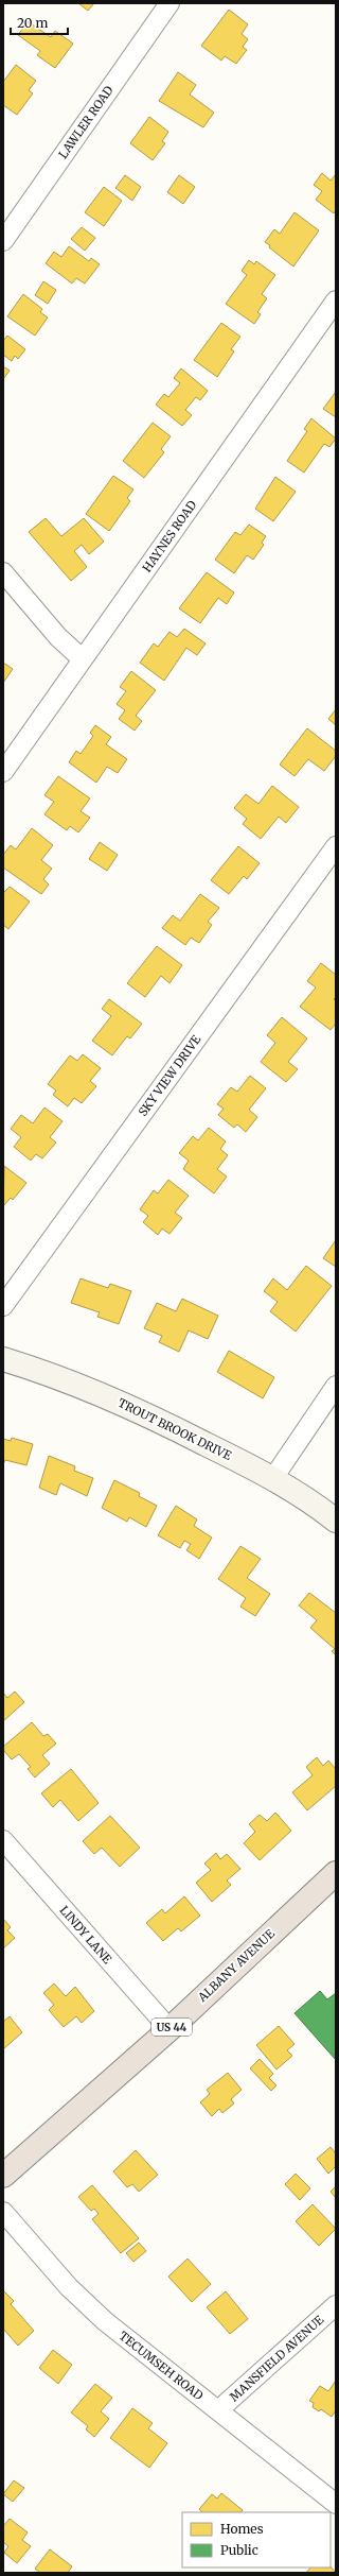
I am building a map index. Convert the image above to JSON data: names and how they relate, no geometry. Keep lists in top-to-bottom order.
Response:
{
  "streets": {
    "highway": ["ALBANY AVENUE", "US 44"],
    "main road": ["TROUT BROOK DRIVE"],
    "street": [
      "LAWLER ROAD",
      "HAYNES ROAD",
      "SKY VIEW DRIVE",
      "LINDY LANE",
      "MANSFIELD AVENUE",
      "TECUMSEH ROAD"
    ]
  },
  "crossings": [
    ["LINDY LANE", "ALBANY AVENUE"],
    ["MANSFIELD AVENUE", "TECUMSEH ROAD"]
  ],
  "legend": ["Homes", "Public"],
  "scale_bar": "20 m"
}
